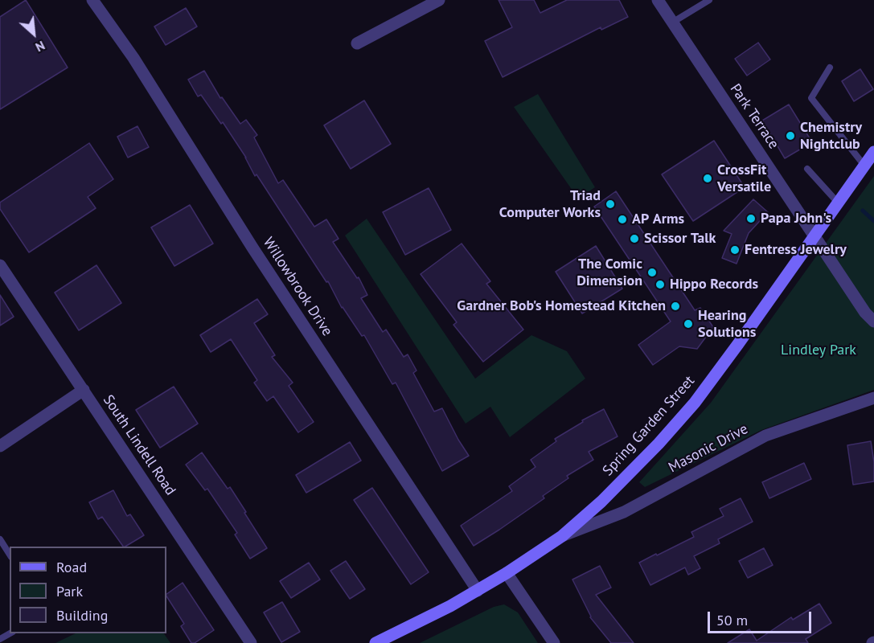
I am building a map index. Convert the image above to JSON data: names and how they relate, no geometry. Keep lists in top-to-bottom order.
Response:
{
  "streets": {
    "main road": ["Spring Garden Street"],
    "street": [
      "Park Terrace",
      "Willowbrook Drive",
      "South Lindell Road",
      "Masonic Drive"
    ]
  },
  "crossings": [
    ["Park Terrace", "Spring Garden Street"],
    ["Willowbrook Drive", "Spring Garden Street"],
    ["Spring Garden Street", "Masonic Drive"]
  ],
  "parks": ["Lindley Park"],
  "places": [
    "Chemistry Nightclub",
    "CrossFit Versatile",
    "Triad Computer Works",
    "Papa John's",
    "AP Arms",
    "Scissor Talk",
    "Fentress Jewelry",
    "The Comic Dimension",
    "Hippo Records",
    "Gardner Bob's Homestead Kitchen",
    "Hearing Solutions"
  ],
  "legend": ["Road", "Park", "Building"],
  "scale_bar": "50 m",
  "north": "bottom right"
}
